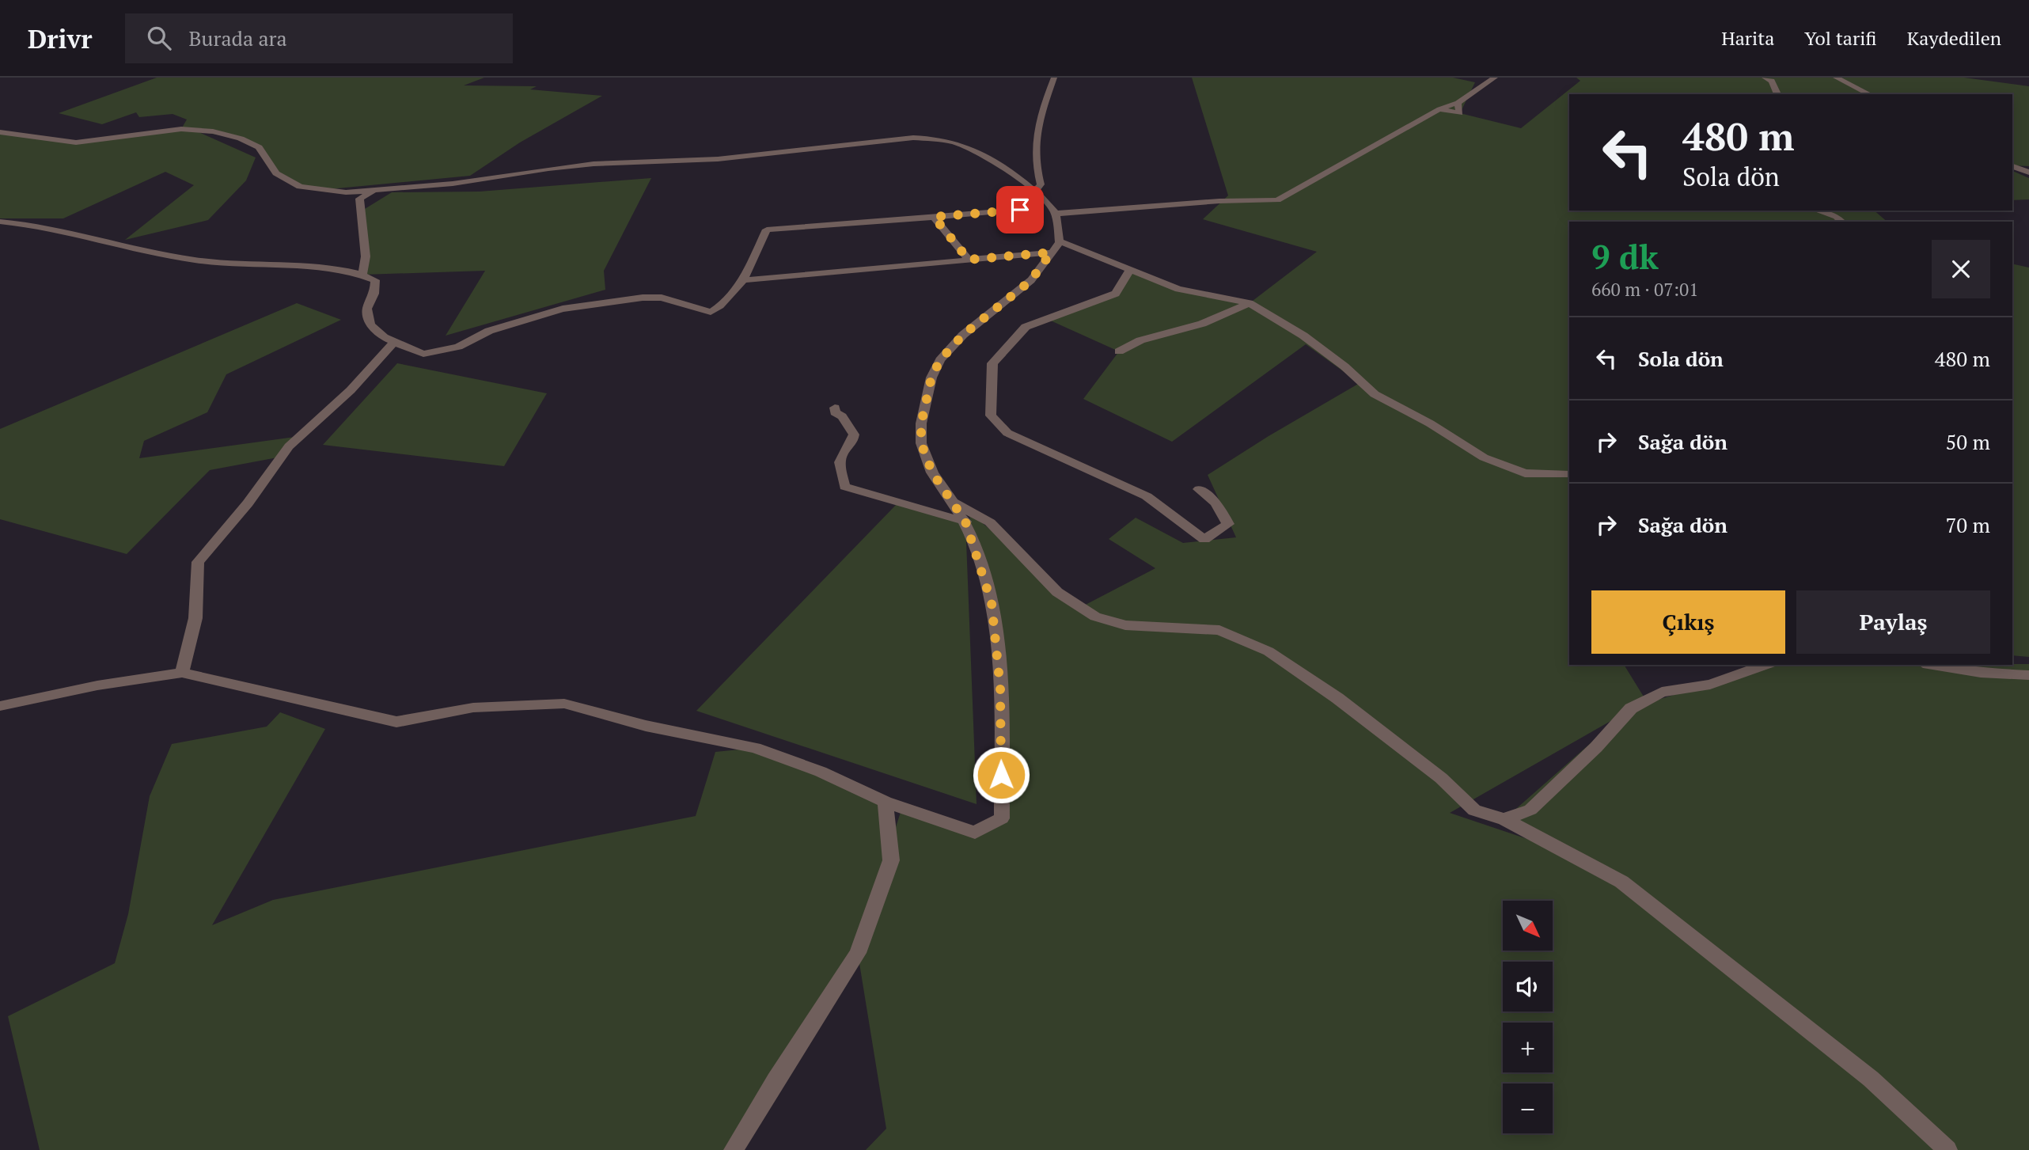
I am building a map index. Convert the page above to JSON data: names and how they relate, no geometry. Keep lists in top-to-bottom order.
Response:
{
  "north": "bottom right",
  "page": {
    "header": "Drivr",
    "search": "Burada ara",
    "nav": ["Harita", "Yol tarifi", "Kaydedilen"],
    "turn": ["480 m", "Sola dön"],
    "heading": ["9 dk", "660 m · 07:01"],
    "list": [
      {
        "name": "Sola dön",
        "value": "480 m"
      },
      {
        "name": "Sağa dön",
        "value": "50 m"
      },
      {
        "name": "Sağa dön",
        "value": "70 m"
      }
    ],
    "buttons": ["Çıkış", "Paylaş"],
    "map_buttons": ["+", "−"]
  }
}
